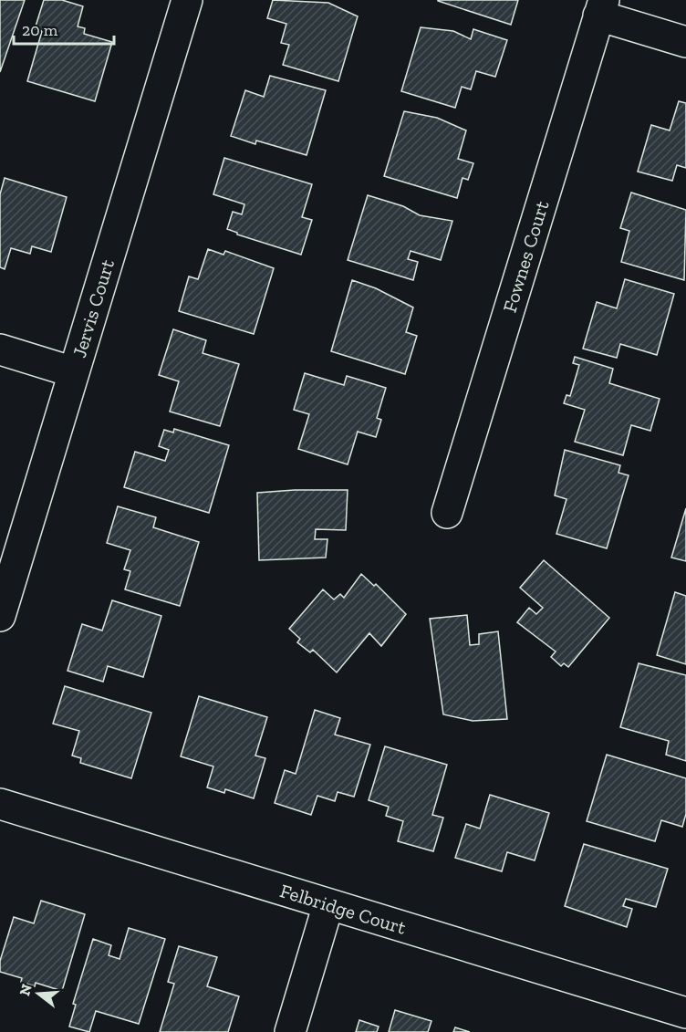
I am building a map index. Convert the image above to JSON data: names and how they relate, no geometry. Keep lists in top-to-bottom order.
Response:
{
  "streets": {
    "street": ["Fownes Court", "Jervis Court", "Felbridge Court"]
  },
  "scale_bar": "20 m",
  "north": "left"
}
